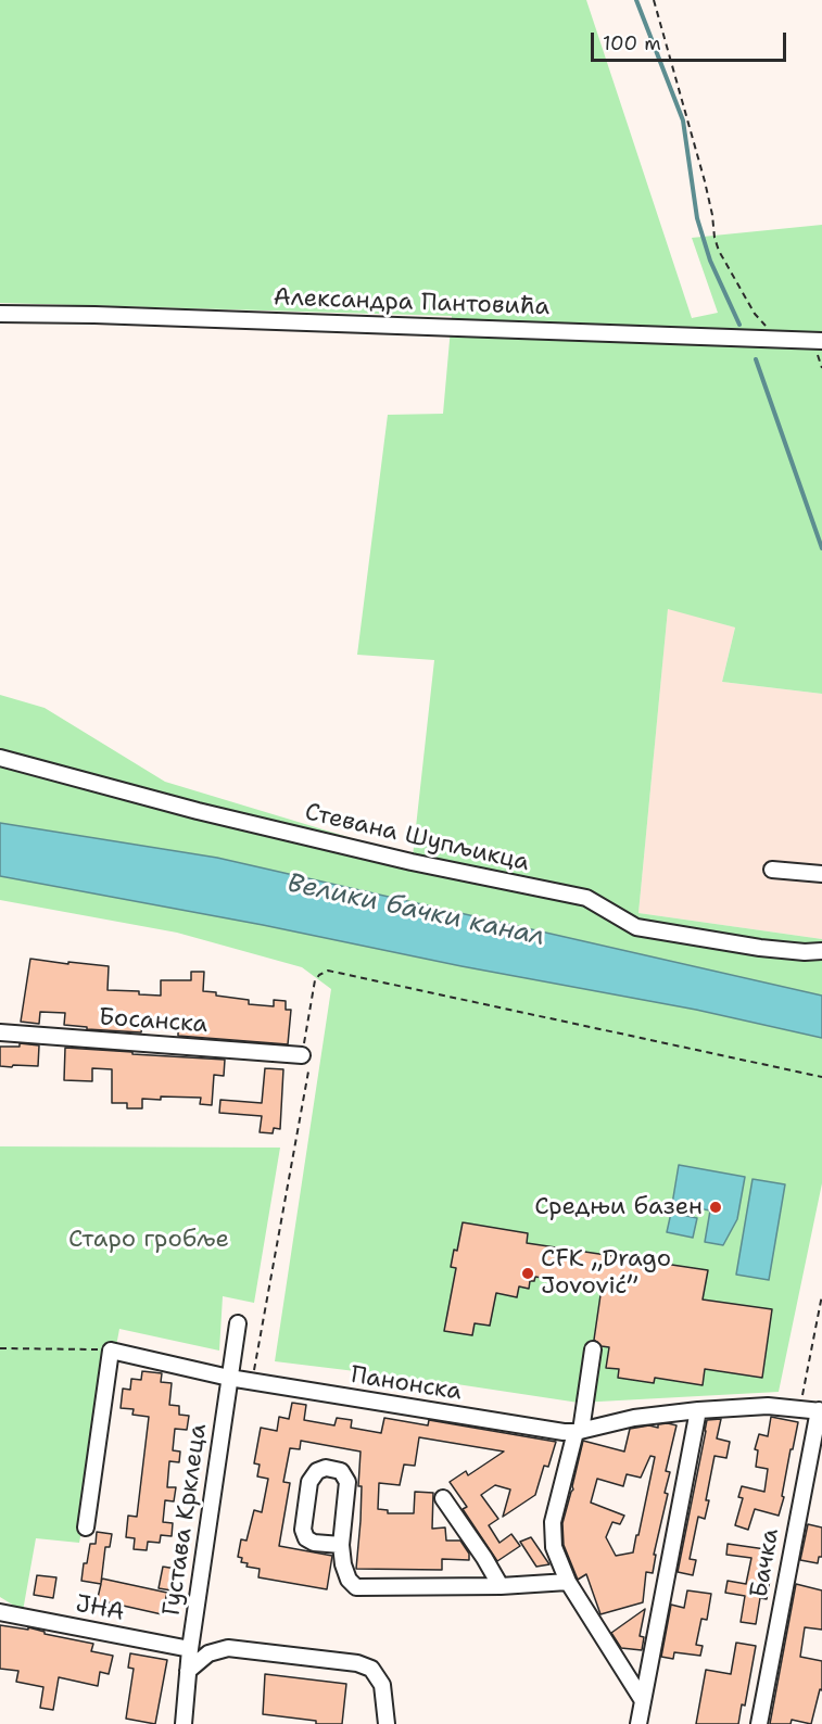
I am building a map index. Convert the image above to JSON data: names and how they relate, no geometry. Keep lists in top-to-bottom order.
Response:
{
  "streets": {
    "street": [
      "Александра Пантовића",
      "Стевана Шупљикца",
      "Босанска",
      "Панонска",
      "Густава Крклеца",
      "Бачка",
      "ЈНА"
    ]
  },
  "crossings": [
    ["Панонска", "Густава Крклеца"],
    ["Панонска", "Бачка"],
    ["Густава Крклеца", "ЈНА"]
  ],
  "water": ["Велики бачки канал"],
  "parks": ["Старо гробље"],
  "places": ["Средњи базен", "CFK „Drago Jovović”"],
  "scale_bar": "100 m"
}
